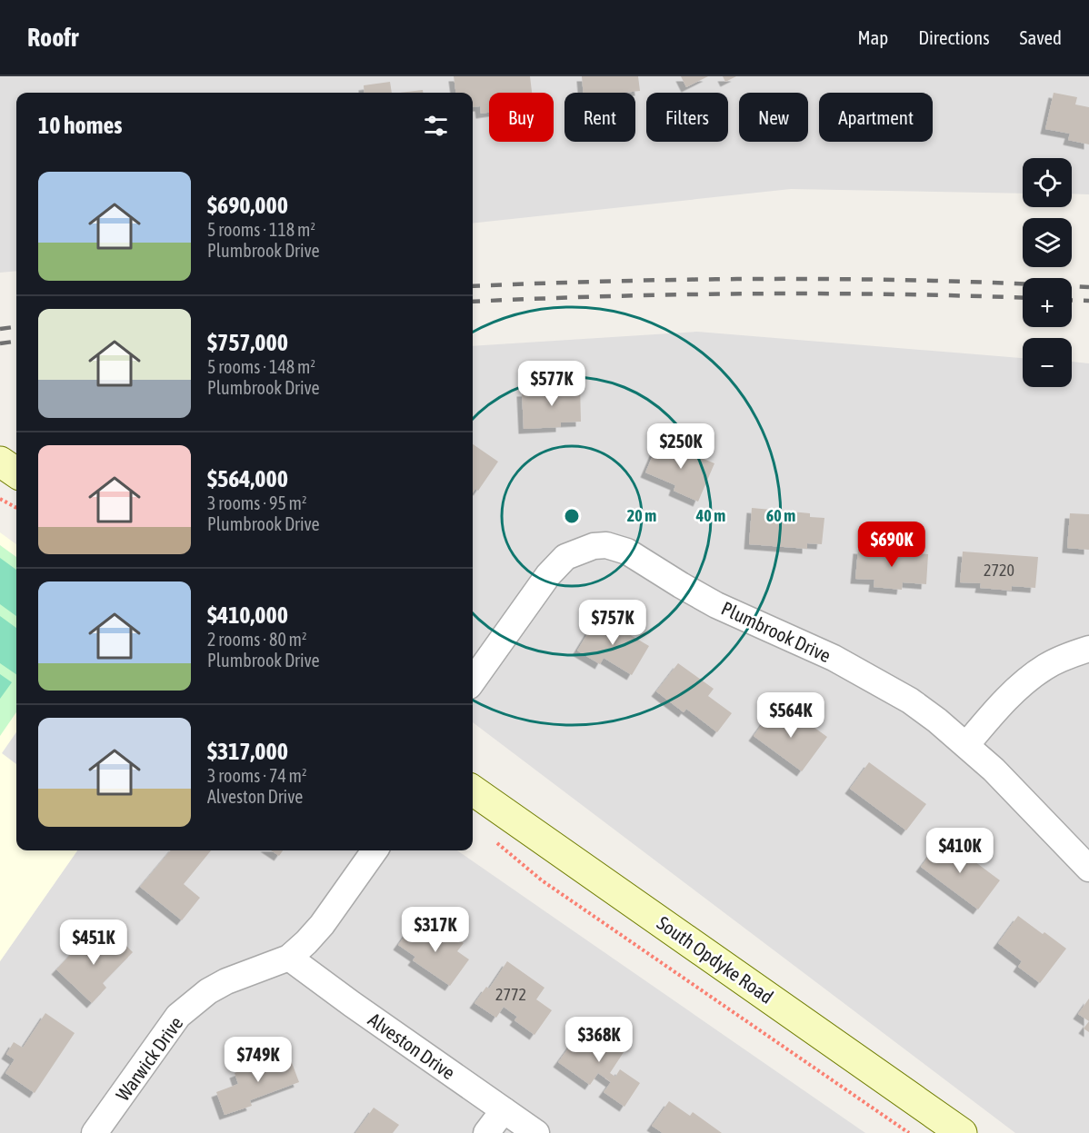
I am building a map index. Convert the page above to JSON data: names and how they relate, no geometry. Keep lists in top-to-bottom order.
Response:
{
  "streets": {
    "main road": ["South Opdyke Road"],
    "street": ["Plumbrook Drive", "Alveston Drive", "Warwick Drive"]
  },
  "crossings": [
    ["Alveston Drive", "Warwick Drive"]
  ],
  "house_numbers": ["2720", "2772"],
  "page": {
    "header": "Roofr",
    "nav": ["Map", "Directions", "Saved"],
    "chip": [
      "Buy",
      "Rent",
      "Filters",
      "New",
      "Apartment"
    ],
    "heading": "10 homes",
    "map_buttons": ["+", "−"],
    "list": [
      {
        "name": "$690,000",
        "note": "5 rooms · 118 m² · Plumbrook Drive"
      },
      {
        "name": "$757,000",
        "note": "5 rooms · 148 m² · Plumbrook Drive"
      },
      {
        "name": "$564,000",
        "note": "3 rooms · 95 m² · Plumbrook Drive"
      },
      {
        "name": "$410,000",
        "note": "2 rooms · 80 m² · Plumbrook Drive"
      },
      {
        "name": "$317,000",
        "note": "3 rooms · 74 m² · Alveston Drive"
      }
    ],
    "price": [
      "$577K",
      "$250K",
      "$690K",
      "$757K",
      "$564K",
      "$410K",
      "$317K",
      "$451K",
      "$368K",
      "$749K"
    ]
  },
  "rings": ["20 m", "40 m", "60 m"]
}
